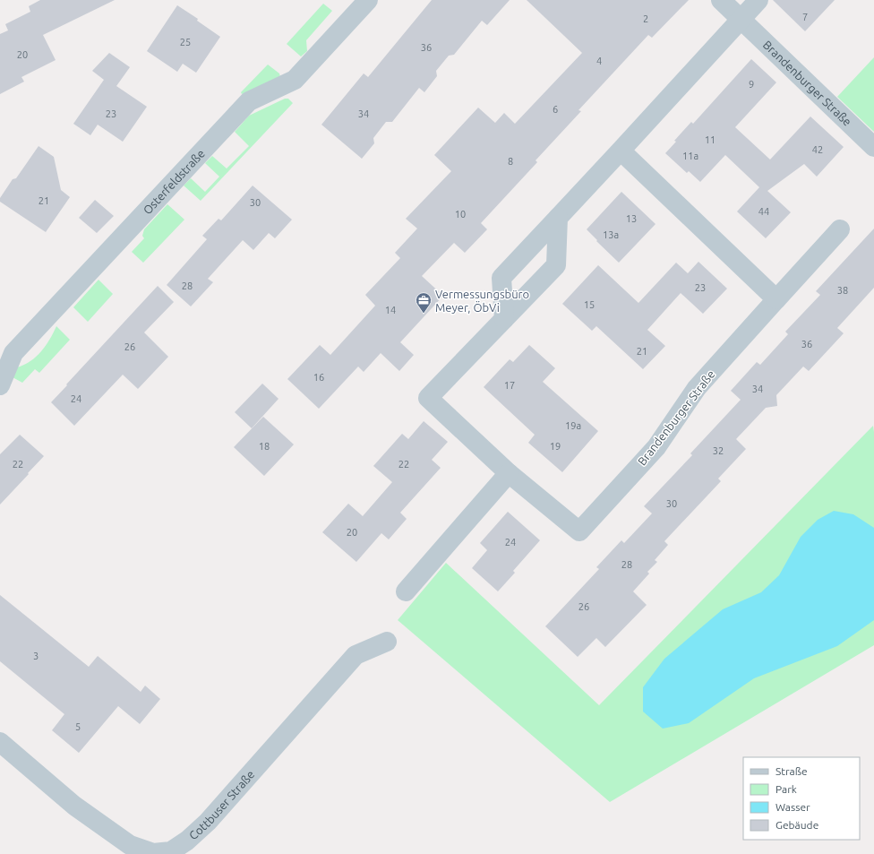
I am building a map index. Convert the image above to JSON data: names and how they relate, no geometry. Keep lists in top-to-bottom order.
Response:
{
  "streets": {
    "street": ["Brandenburger Straße", "Osterfeldstraße", "Cottbuser Straße"]
  },
  "places": {
    "office": ["Vermessungsbüro Meyer, ÖbVi"]
  },
  "house_numbers": [
    "7",
    "2",
    "25",
    "36",
    "20",
    "4",
    "9",
    "6",
    "23",
    "34",
    "11",
    "42",
    "11a",
    "8",
    "21",
    "30",
    "44",
    "10",
    "13",
    "13a",
    "28",
    "23",
    "38",
    "15",
    "14",
    "36",
    "26",
    "21",
    "16",
    "17",
    "34",
    "24",
    "19a",
    "18",
    "19",
    "32",
    "22",
    "22",
    "30",
    "20",
    "24",
    "28",
    "26",
    "3",
    "5"
  ],
  "legend": [
    "Straße",
    "Park",
    "Wasser",
    "Gebäude"
  ]
}
